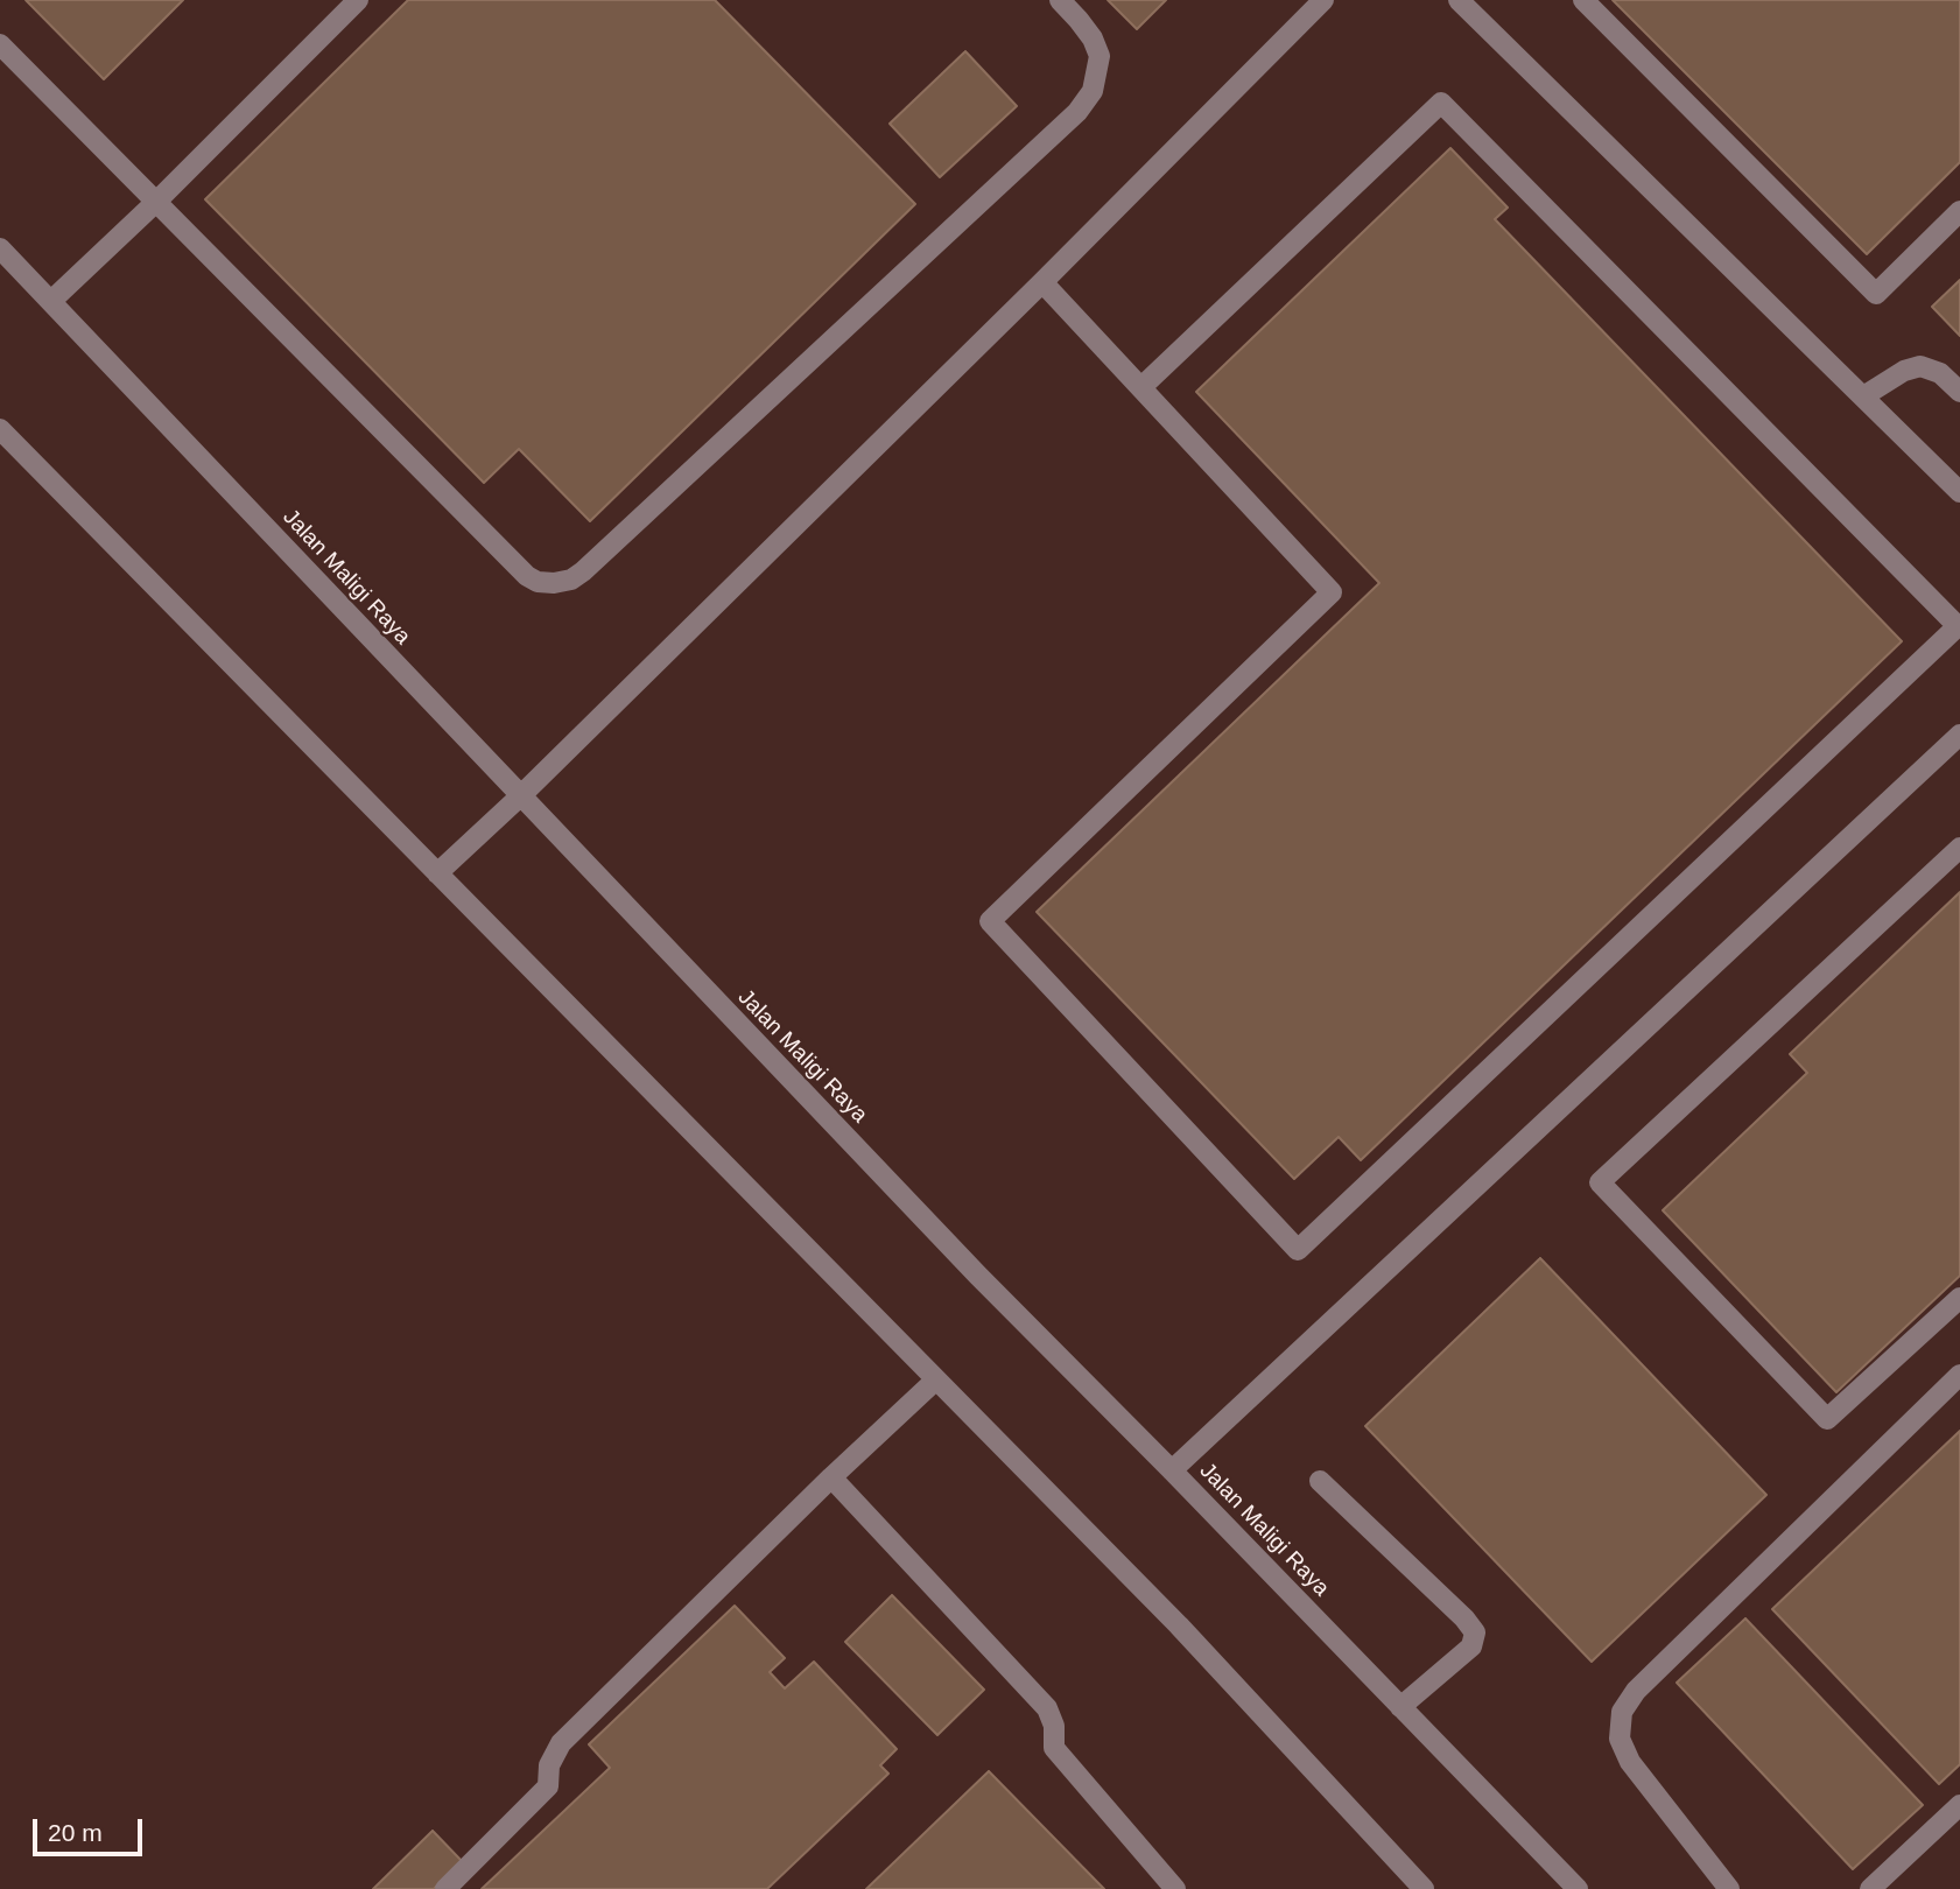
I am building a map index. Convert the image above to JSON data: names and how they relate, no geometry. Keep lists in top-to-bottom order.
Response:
{
  "streets": {
    "street": ["Jalan Maligi Raya"]
  },
  "scale_bar": "20 m"
}
